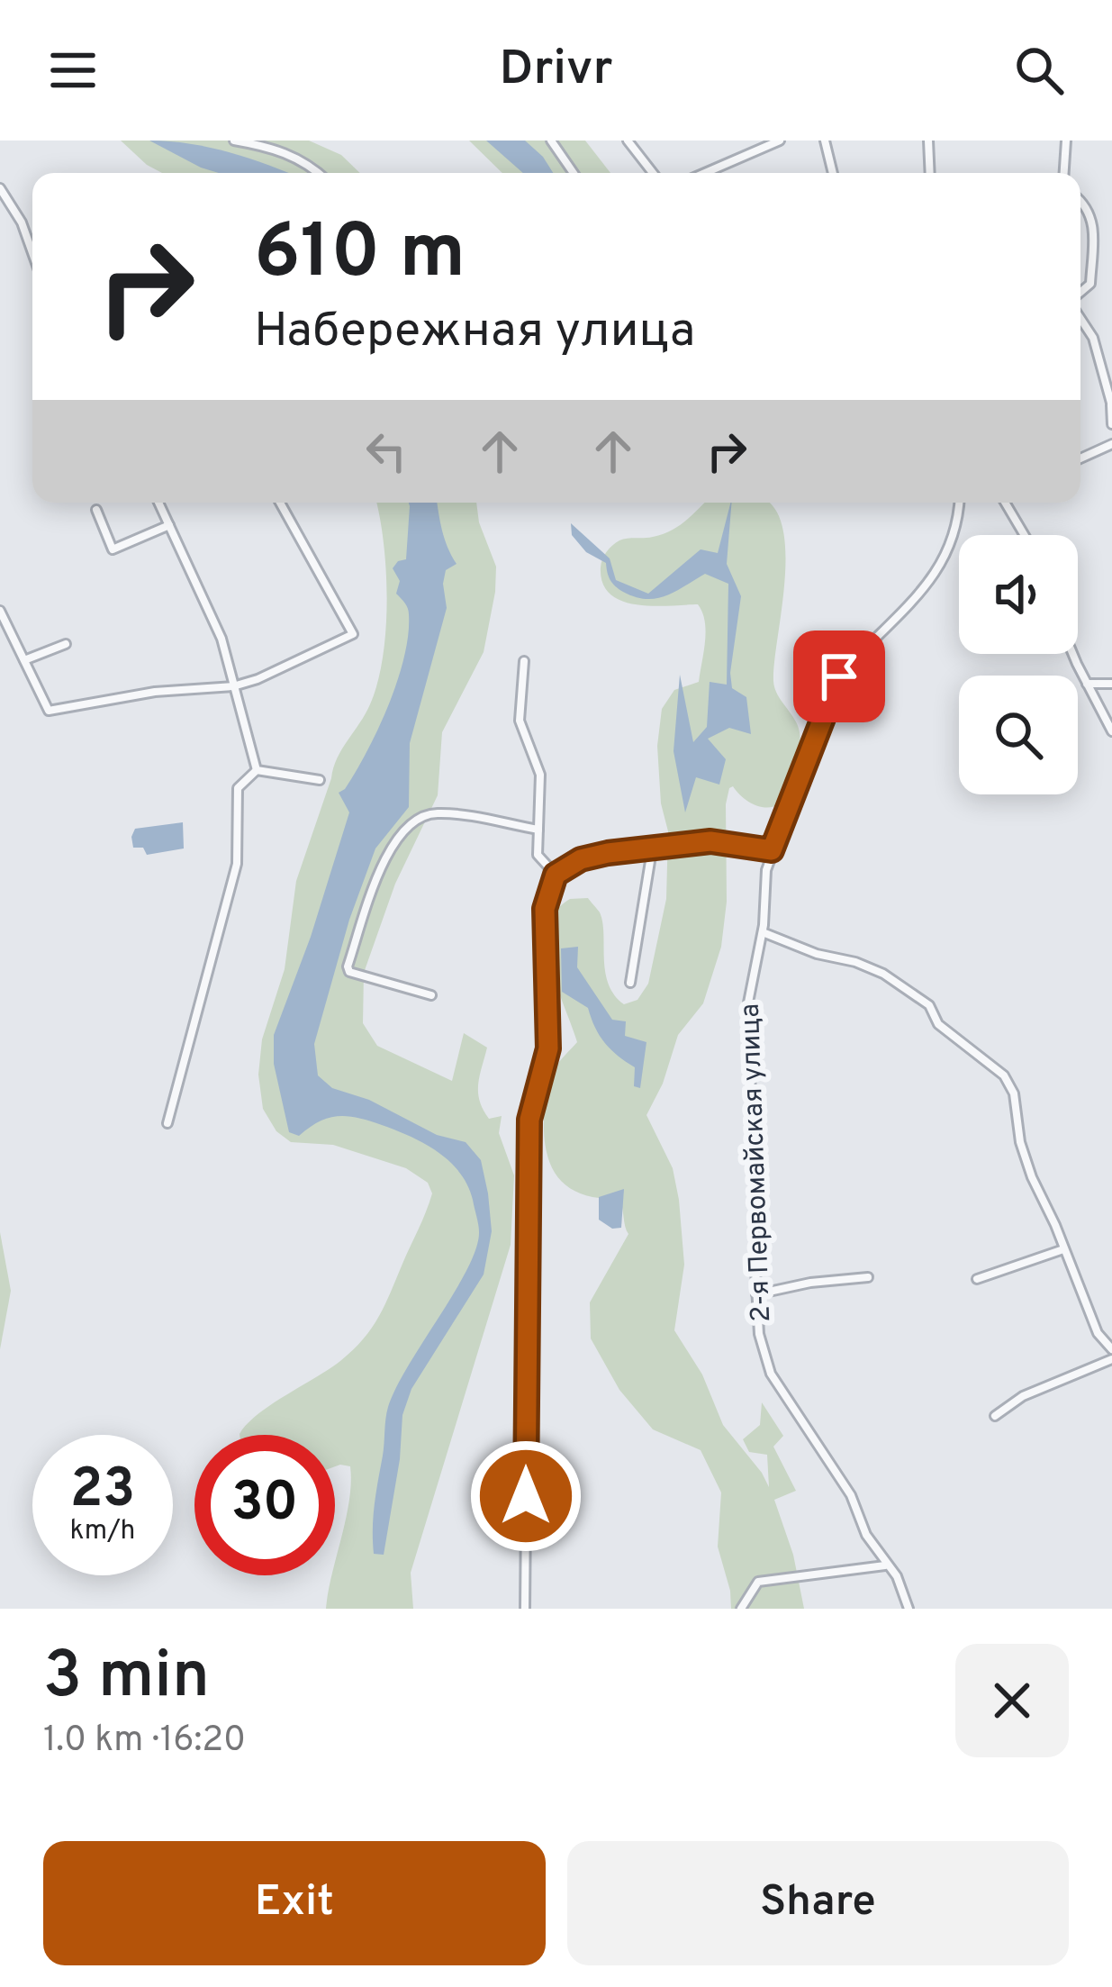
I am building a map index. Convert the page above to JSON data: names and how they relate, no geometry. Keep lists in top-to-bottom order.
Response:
{
  "streets": {
    "street": ["2-я Первомайская улица"]
  },
  "page": {
    "header": "Drivr",
    "turn": ["610 m", "Набережная улица"],
    "speed": "23 km/h",
    "limit": "30",
    "heading": ["3 min", "1.0 km · 16:20"],
    "buttons": ["Exit", "Share"]
  }
}
